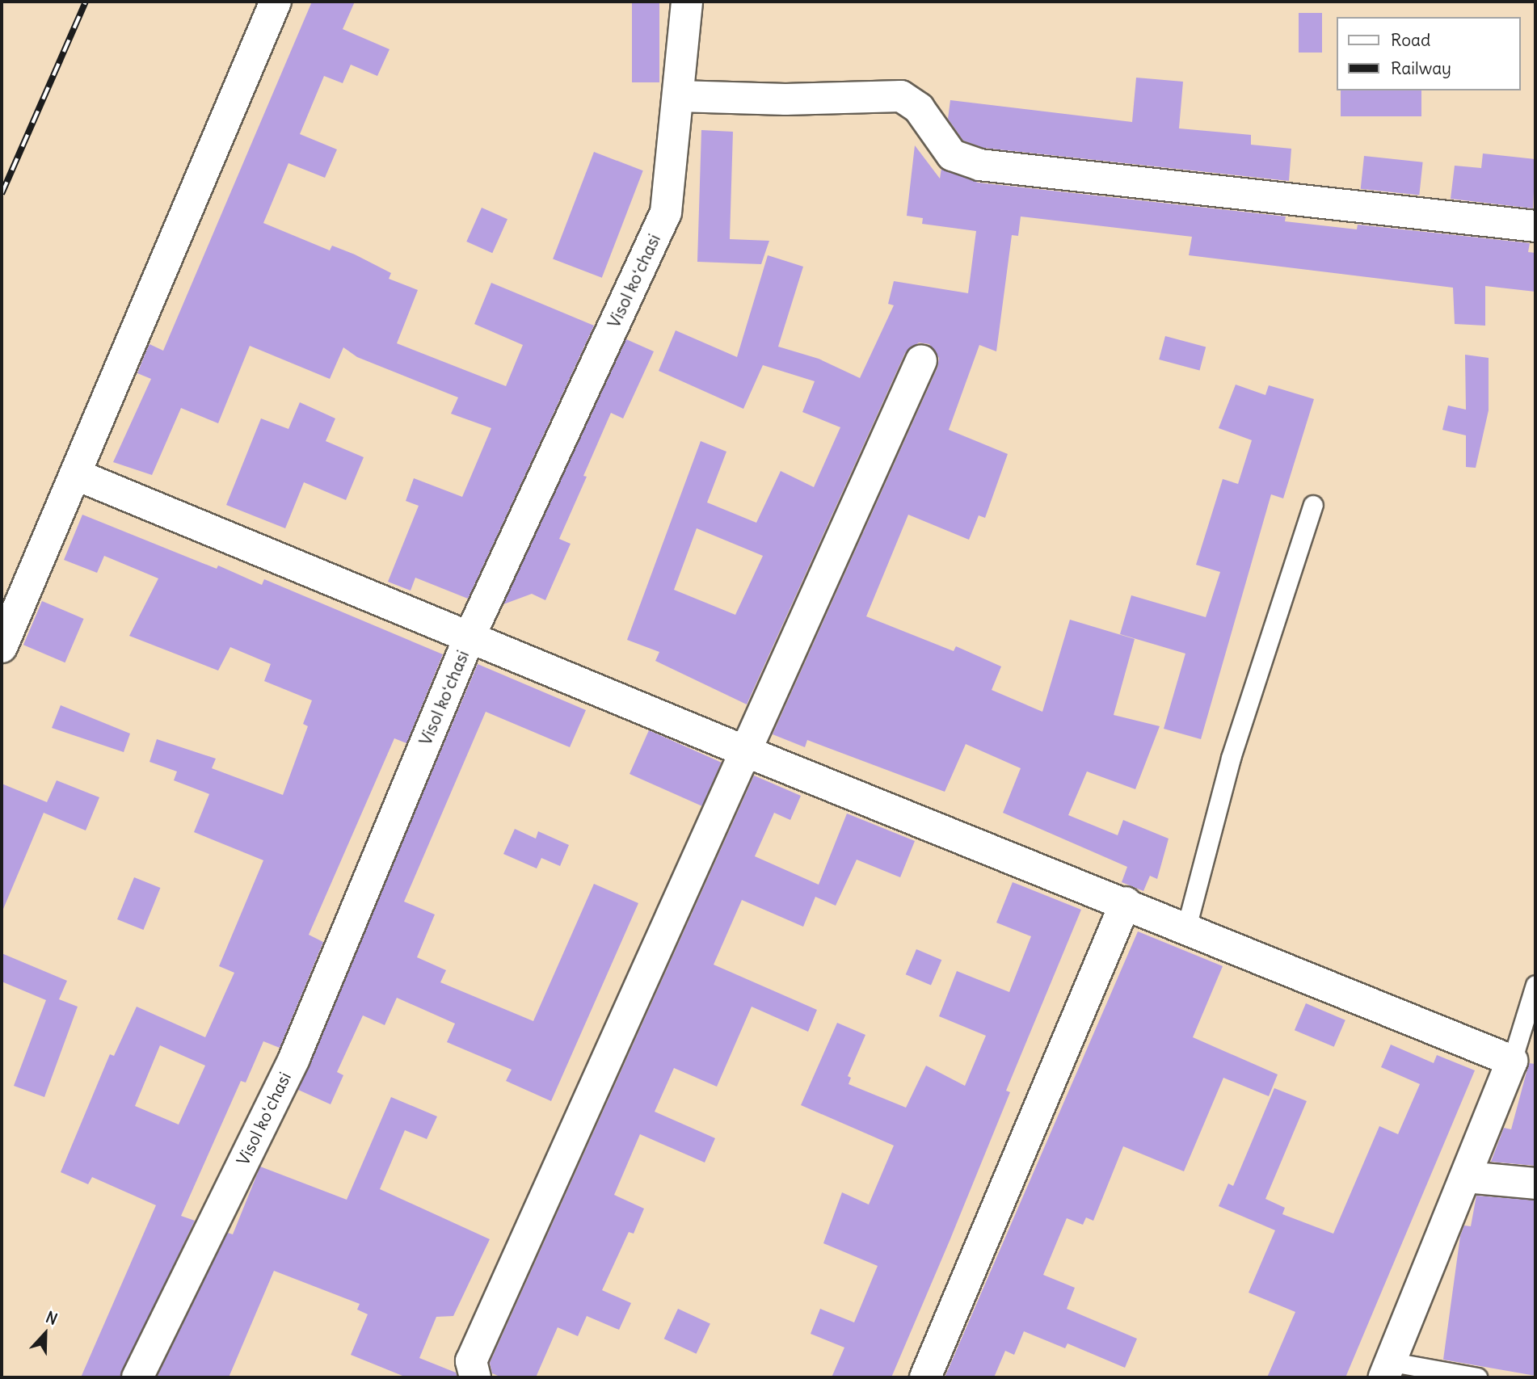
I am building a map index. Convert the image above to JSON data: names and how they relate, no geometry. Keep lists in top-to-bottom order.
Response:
{
  "streets": {
    "street": ["Visol koʻchasi"]
  },
  "legend": ["Road", "Railway"],
  "north": "top"
}
